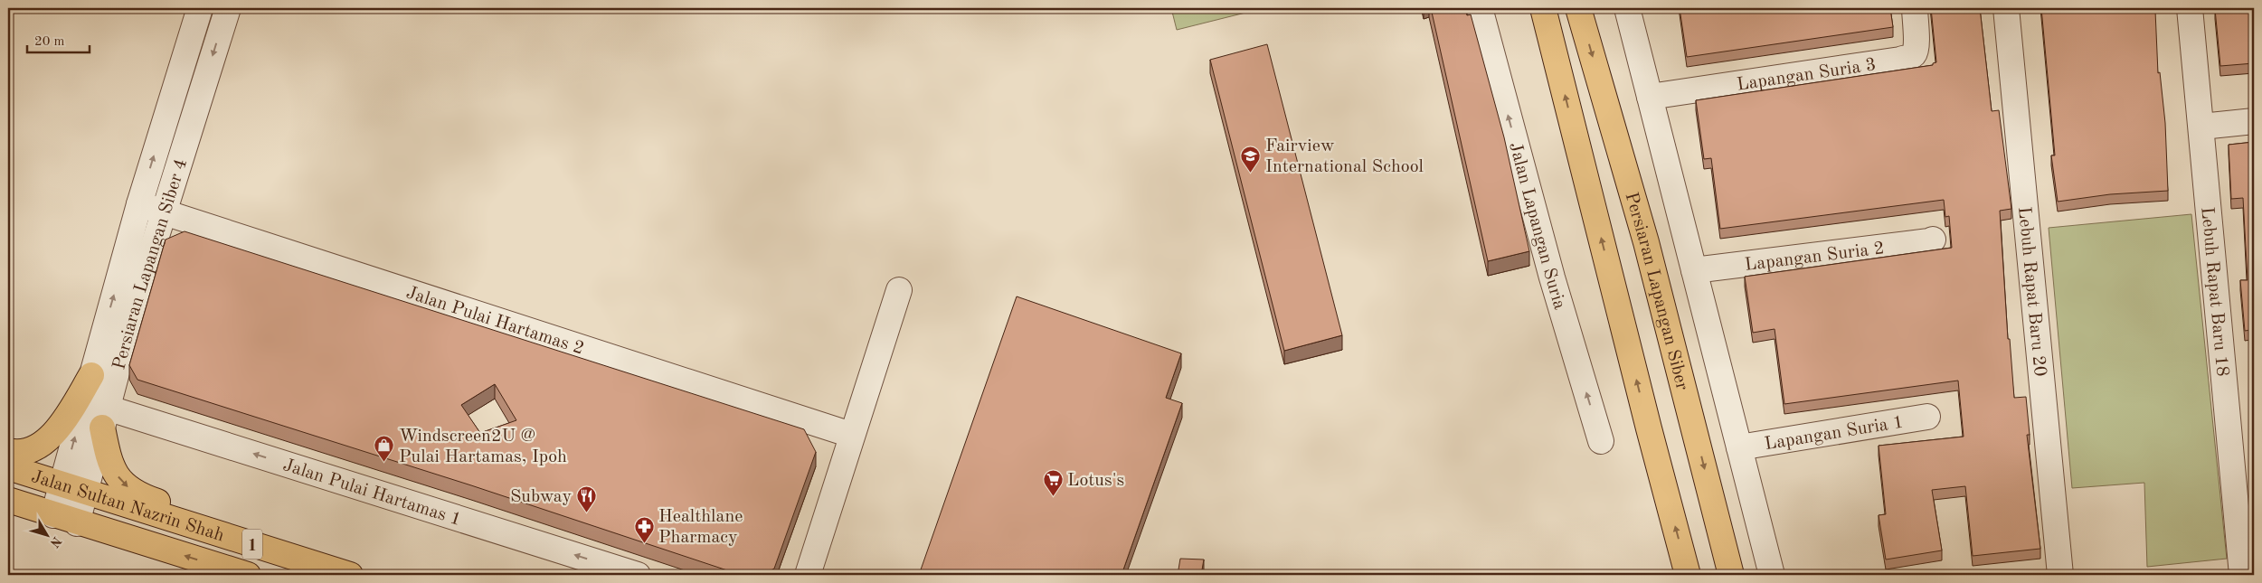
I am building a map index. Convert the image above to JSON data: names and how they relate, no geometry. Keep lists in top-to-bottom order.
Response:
{
  "streets": {
    "main road": ["Persiaran Lapangan Siber", "Jalan Sultan Nazrin Shah", "1"],
    "street": [
      "Lapangan Suria 3",
      "Jalan Lapangan Suria",
      "Lapangan Suria 2",
      "Persiaran Lapangan Siber 4",
      "Lebuh Rapat Baru 18",
      "Lebuh Rapat Baru 20",
      "Jalan Pulai Hartamas 2",
      "Lapangan Suria 1",
      "Jalan Pulai Hartamas 1"
    ]
  },
  "crossings": [
    ["Persiaran Lapangan Siber 4", "Jalan Pulai Hartamas 2"],
    ["Persiaran Lapangan Siber 4", "Jalan Pulai Hartamas 1"],
    ["Persiaran Lapangan Siber 4", "Jalan Sultan Nazrin Shah"]
  ],
  "one_way": ["Jalan Pulai Hartamas 1"],
  "places": {
    "school or university": ["Fairview International School"],
    "shop": ["Windscreen2U @ Pulai Hartamas, Ipoh"],
    "supermarket": ["Lotus's"],
    "restaurant": ["Subway"],
    "pharmacy": ["Healthlane Pharmacy"]
  },
  "scale_bar": "20 m",
  "north": "bottom right"
}
